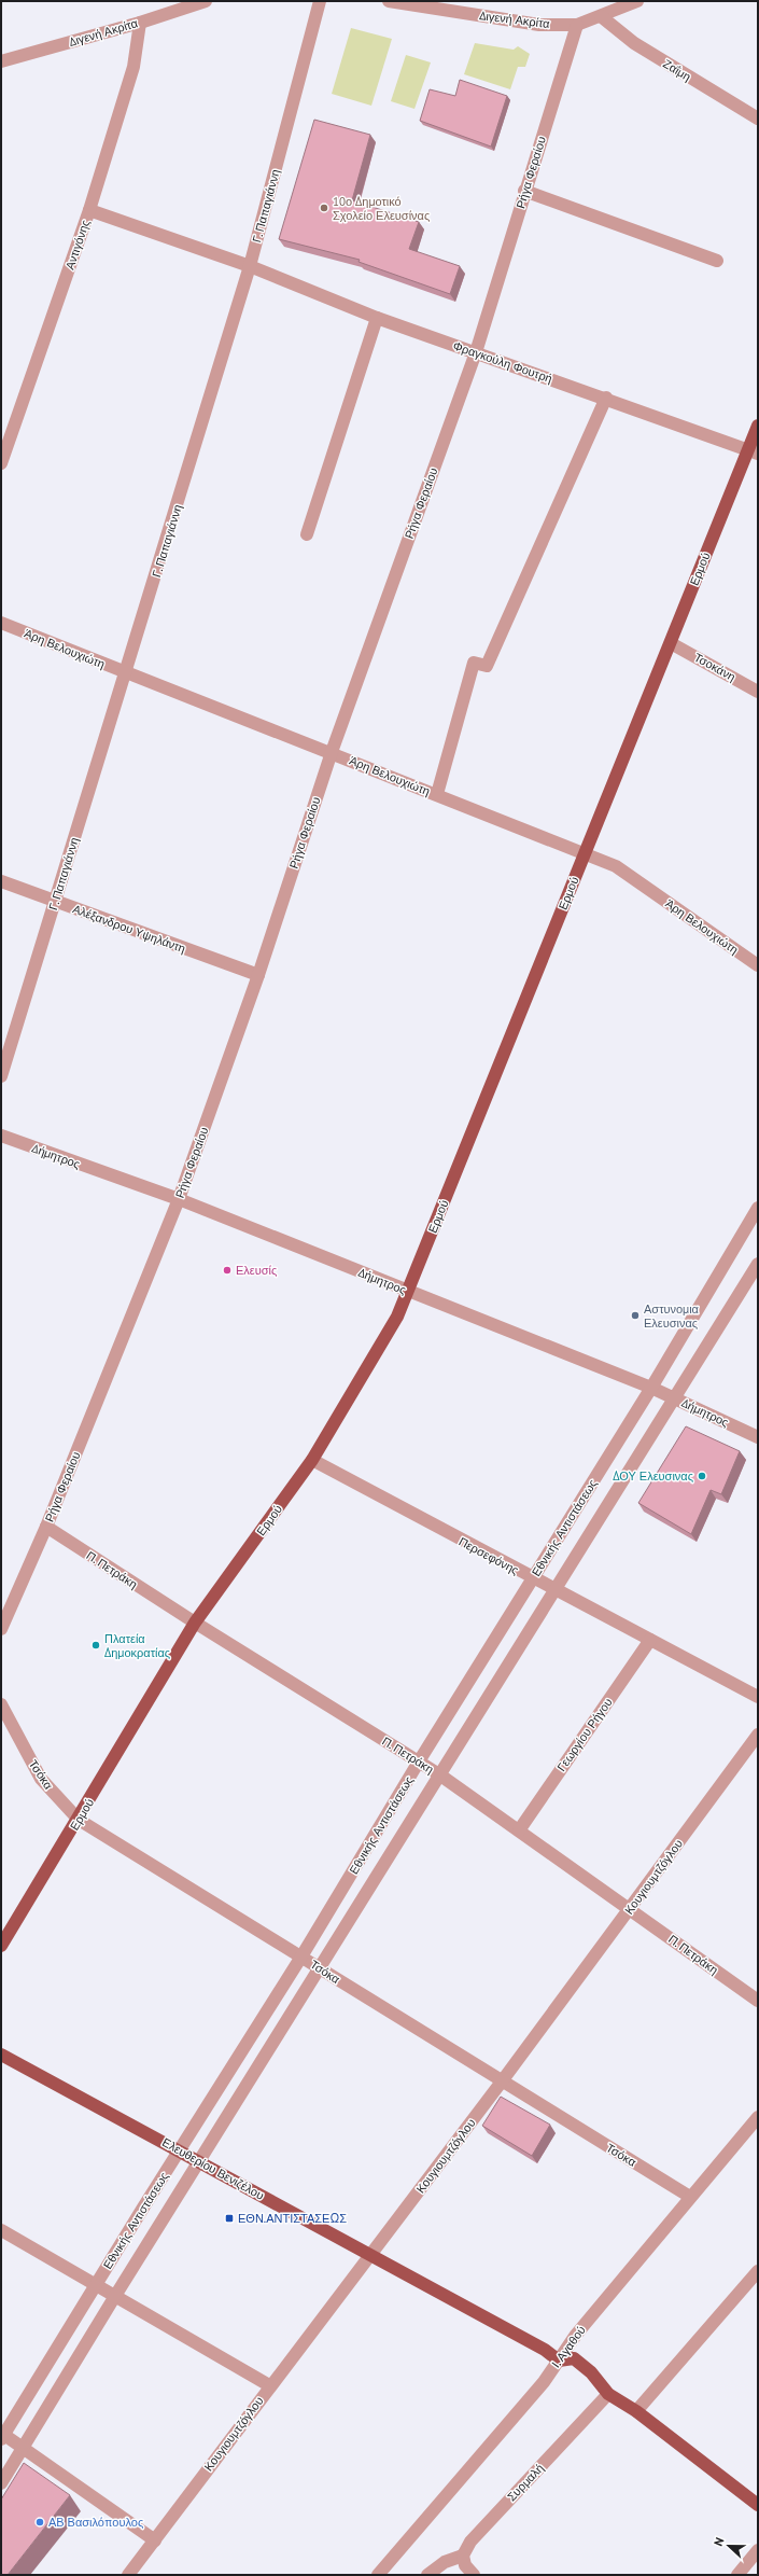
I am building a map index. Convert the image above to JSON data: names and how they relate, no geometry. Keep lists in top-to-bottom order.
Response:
{
  "streets": {
    "main road": ["Ερμού", "Ελευθερίου Βενιζέλου"],
    "street": [
      "Διγενή Ακρίτα",
      "Ζαΐμη",
      "Ρήγα Φεραίου",
      "Γ. Παπαγιάννη",
      "Αντιγόνης",
      "Φραγκούλη Φουτρή",
      "Άρη Βελουχιώτη",
      "Τσοκάνη",
      "Αλέξανδρου Υψηλάντη",
      "Δήμητρος",
      "Εθνικής Αντιστάσεως",
      "Περσεφόνης",
      "Π. Πετράκη",
      "Γεωργίου Ρήγου",
      "Τσόκα",
      "Κουγιουμτζόγλου",
      "Ι. Αγαθού",
      "Συρμαλή"
    ]
  },
  "crossings": [
    ["Διγενή Ακρίτα", "Ζαΐμη"],
    ["Διγενή Ακρίτα", "Ρήγα Φεραίου"],
    ["Διγενή Ακρίτα", "Αντιγόνης"],
    ["Ρήγα Φεραίου", "Φραγκούλη Φουτρή"],
    ["Ρήγα Φεραίου", "Άρη Βελουχιώτη"],
    ["Ρήγα Φεραίου", "Αλέξανδρου Υψηλάντη"],
    ["Ρήγα Φεραίου", "Δήμητρος"],
    ["Ρήγα Φεραίου", "Π. Πετράκη"],
    ["Γ. Παπαγιάννη", "Φραγκούλη Φουτρή"],
    ["Γ. Παπαγιάννη", "Άρη Βελουχιώτη"],
    ["Γ. Παπαγιάννη", "Αλέξανδρου Υψηλάντη"],
    ["Αντιγόνης", "Φραγκούλη Φουτρή"],
    ["Φραγκούλη Φουτρή", "Ερμού"],
    ["Ερμού", "Άρη Βελουχιώτη"],
    ["Ερμού", "Τσοκάνη"],
    ["Ερμού", "Δήμητρος"],
    ["Ερμού", "Περσεφόνης"],
    ["Ερμού", "Π. Πετράκη"],
    ["Ερμού", "Τσόκα"],
    ["Δήμητρος", "Εθνικής Αντιστάσεως"],
    ["Εθνικής Αντιστάσεως", "Περσεφόνης"],
    ["Εθνικής Αντιστάσεως", "Π. Πετράκη"],
    ["Εθνικής Αντιστάσεως", "Τσόκα"],
    ["Εθνικής Αντιστάσεως", "Ελευθερίου Βενιζέλου"],
    ["Περσεφόνης", "Γεωργίου Ρήγου"],
    ["Π. Πετράκη", "Γεωργίου Ρήγου"],
    ["Π. Πετράκη", "Κουγιουμτζόγλου"],
    ["Τσόκα", "Κουγιουμτζόγλου"],
    ["Τσόκα", "Ι. Αγαθού"],
    ["Κουγιουμτζόγλου", "Ελευθερίου Βενιζέλου"],
    ["Ελευθερίου Βενιζέλου", "Ι. Αγαθού"]
  ],
  "places": {
    "other": [
      "10ο Δημοτικό Σχολείο Ελευσίνας",
      "Ελευσίς",
      "Αστυνομια Ελευσινας",
      "ΔΟΥ Ελευσινας",
      "Πλατεία Δημοκρατίας",
      "ΑΒ Βασιλόπουλος"
    ],
    "transit": ["ΕΘΝ.ΑΝΤΙΣΤΑΣΕΩΣ"]
  },
  "north": "left"
}
